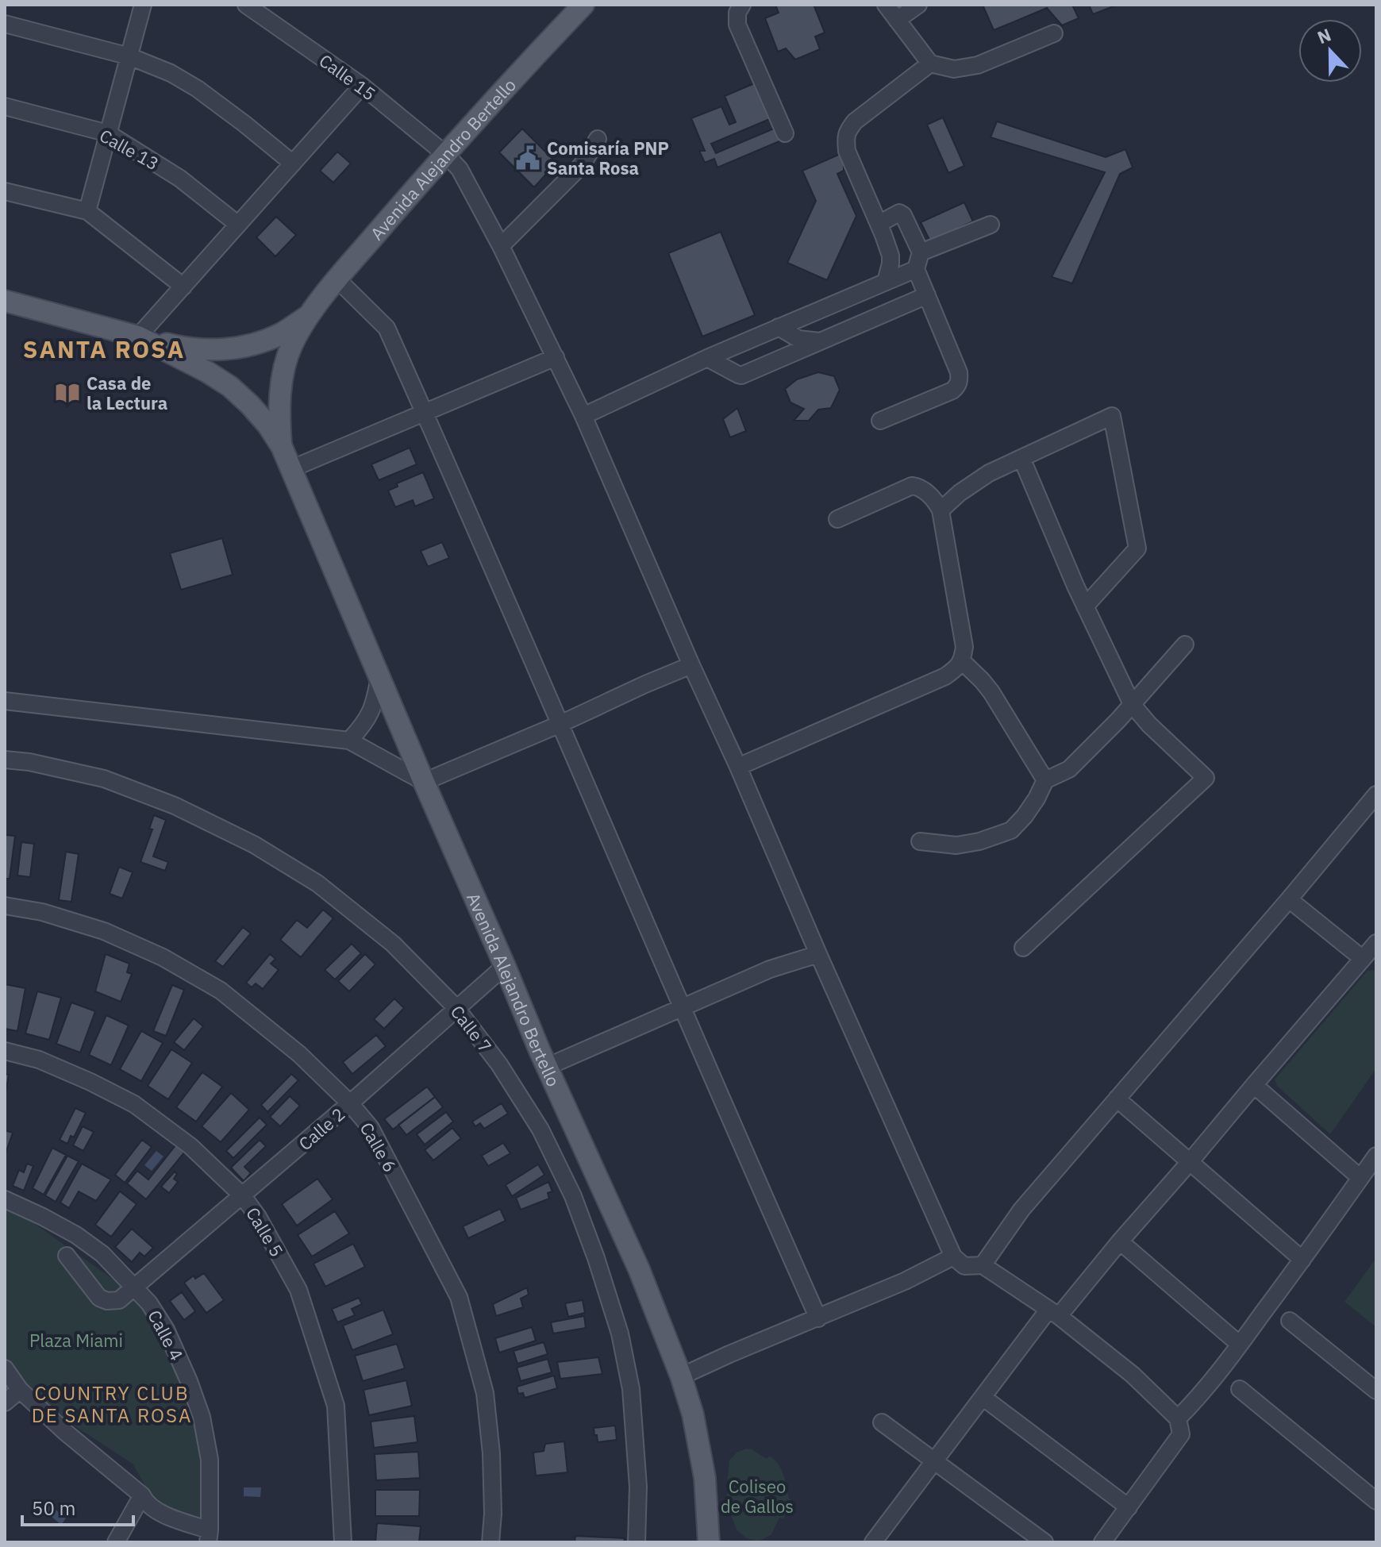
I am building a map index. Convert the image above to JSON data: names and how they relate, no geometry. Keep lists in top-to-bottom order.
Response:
{
  "streets": {
    "main road": ["Avenida Alejandro Bertello"],
    "street": [
      "Calle 15",
      "Calle 13",
      "Calle 7",
      "Calle 2",
      "Calle 6",
      "Calle 5",
      "Calle 4"
    ]
  },
  "crossings": [
    ["Calle 15", "Avenida Alejandro Bertello"],
    ["Avenida Alejandro Bertello", "Calle 2"],
    ["Calle 7", "Calle 2"],
    ["Calle 2", "Calle 6"],
    ["Calle 2", "Calle 5"],
    ["Calle 2", "Calle 4"]
  ],
  "districts": ["SANTA ROSA", "COUNTRY CLUB DE SANTA ROSA"],
  "parks": ["Plaza Miami", "Coliseo de Gallos"],
  "places": {
    "public building": ["Comisaría PNP Santa Rosa"],
    "library": ["Casa de la Lectura"]
  },
  "scale_bar": "50 m",
  "north": "top"
}
